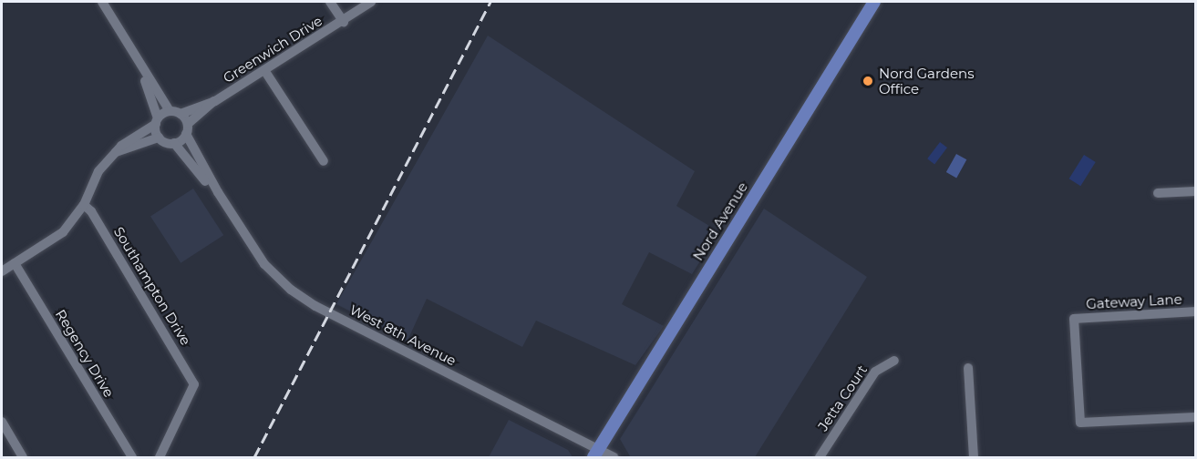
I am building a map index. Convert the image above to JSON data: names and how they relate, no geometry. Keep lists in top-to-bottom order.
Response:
{
  "streets": {
    "main road": ["Nord Avenue"],
    "street": [
      "Greenwich Drive",
      "Southampton Drive",
      "Gateway Lane",
      "West 8th Avenue",
      "Regency Drive",
      "Jetta Court"
    ]
  },
  "crossings": [
    ["Greenwich Drive", "West 8th Avenue"],
    ["Nord Avenue", "West 8th Avenue"]
  ],
  "places": ["Nord Gardens Office"]
}
